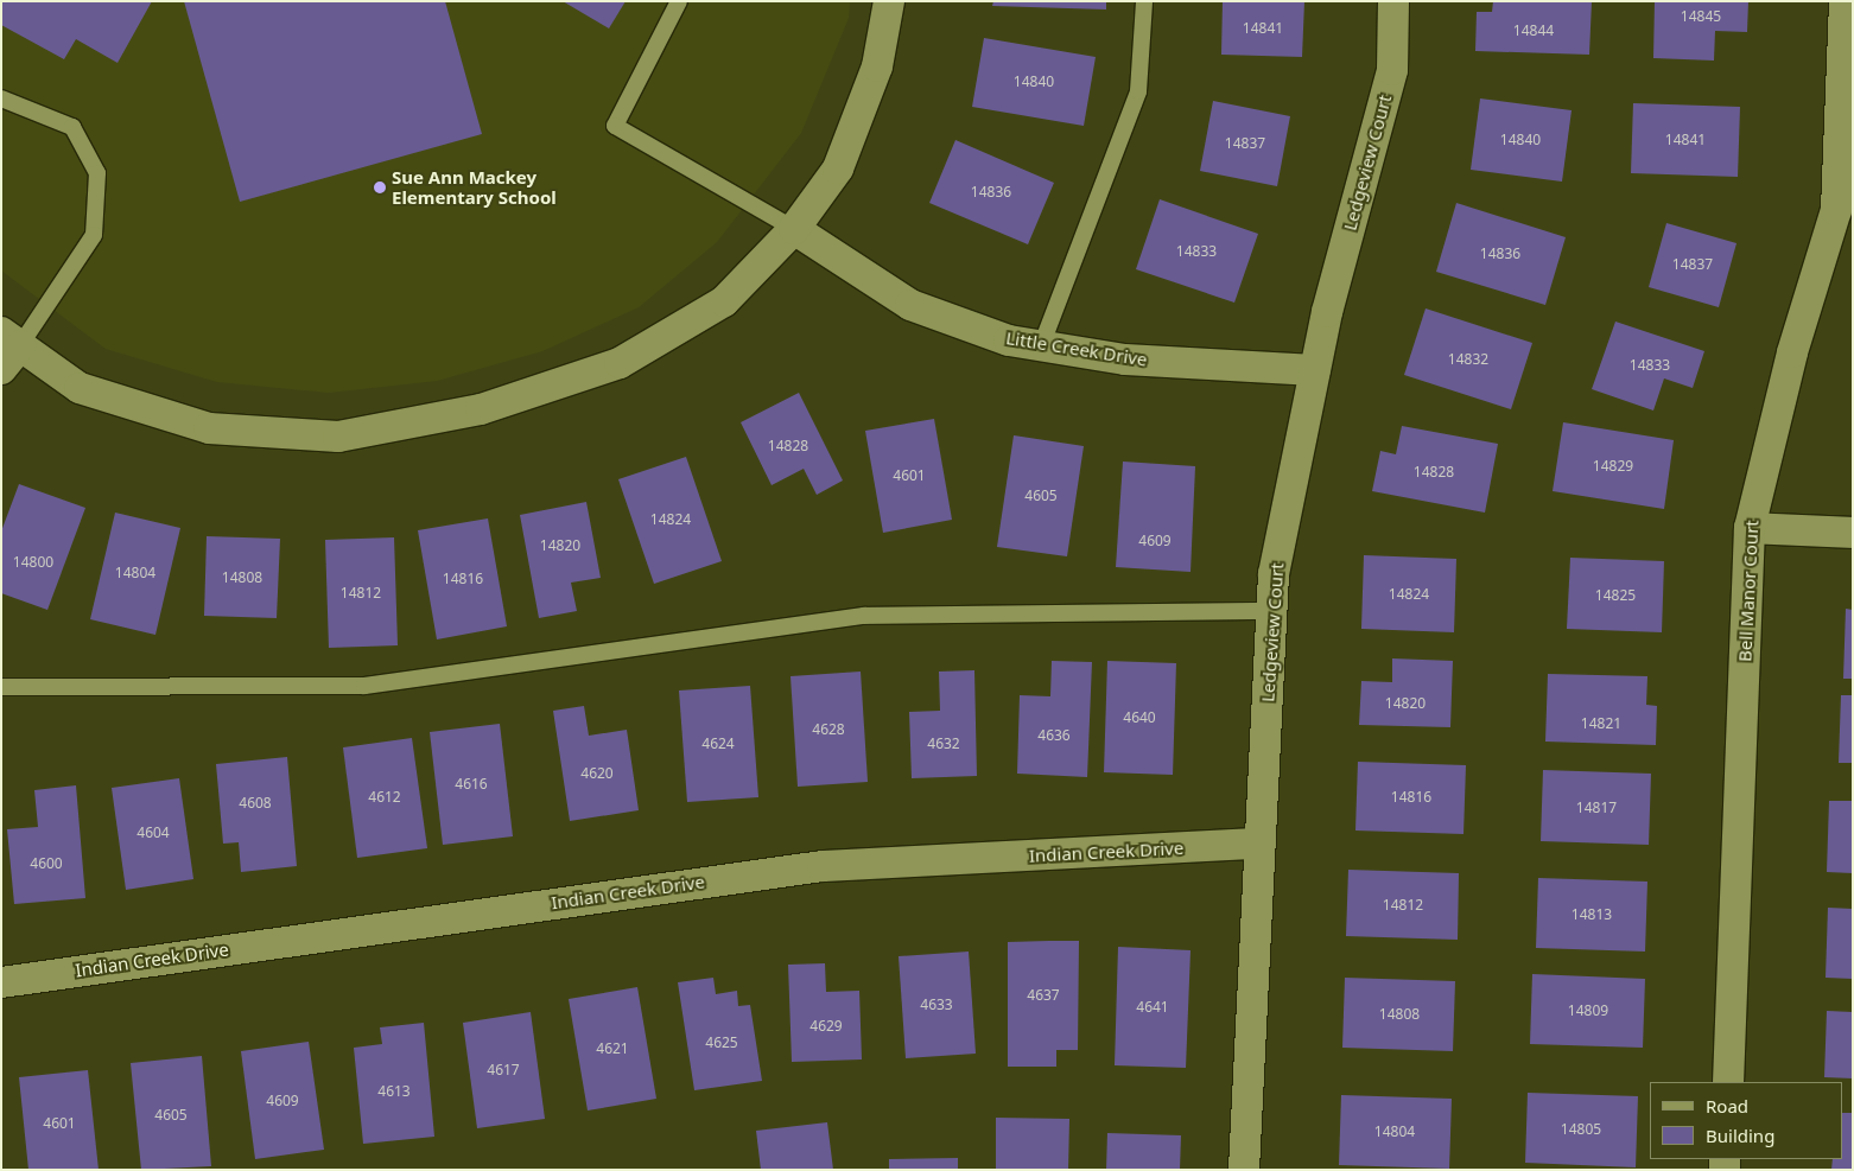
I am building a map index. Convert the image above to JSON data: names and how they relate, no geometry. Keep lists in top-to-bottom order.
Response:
{
  "streets": {
    "street": [
      "Ledgeview Court",
      "Little Creek Drive",
      "Bell Manor Court",
      "Indian Creek Drive"
    ]
  },
  "crossings": [
    ["Ledgeview Court", "Little Creek Drive"],
    ["Ledgeview Court", "Indian Creek Drive"]
  ],
  "places": ["Sue Ann Mackey Elementary School"],
  "house_numbers": [
    "14845",
    "14841",
    "14844",
    "14840",
    "14840",
    "14841",
    "14837",
    "14836",
    "14833",
    "14836",
    "14837",
    "14832",
    "14833",
    "14828",
    "14829",
    "14828",
    "4601",
    "4605",
    "14824",
    "4609",
    "14820",
    "14800",
    "14804",
    "14808",
    "14816",
    "14812",
    "14824",
    "14825",
    "14820",
    "4640",
    "14821",
    "4628",
    "4636",
    "4624",
    "4632",
    "4620",
    "4616",
    "4612",
    "14816",
    "4608",
    "14817",
    "4604",
    "4600",
    "14812",
    "14813",
    "4637",
    "4633",
    "4641",
    "14809",
    "14808",
    "4629",
    "4625",
    "4621",
    "4617",
    "4613",
    "4609",
    "4605",
    "4601",
    "14805",
    "14804"
  ],
  "legend": ["Road", "Building"]
}
